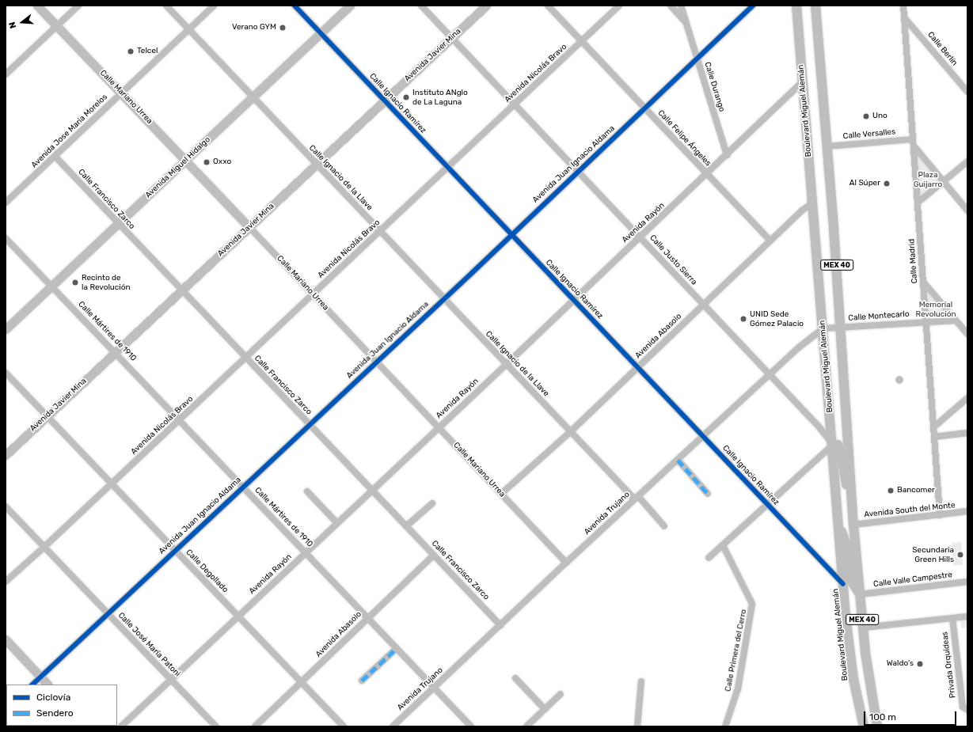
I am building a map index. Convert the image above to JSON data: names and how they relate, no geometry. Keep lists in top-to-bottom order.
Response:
{
  "streets": {
    "highway": ["Boulevard Miguel Alemán", "MEX 40"],
    "main road": ["Avenida Javier Mina", "Calle Mariano Urrea", "Avenida Miguel Hidalgo"],
    "street": [
      "Calle Berlín",
      "Avenida Nicolás Bravo",
      "Calle Durango",
      "Calle Ignacio Ramírez",
      "Avenida Jose Maria Morelos",
      "Calle Versalles",
      "Calle Felipe Ángeles",
      "Avenida Juan Ignacio Aldama",
      "Calle Ignacio de la Llave",
      "Calle Francisco Zarco",
      "Avenida Rayón",
      "Calle Justo Sierra",
      "Calle Madrid",
      "Calle Montecarlo",
      "Calle Mártires de 1910",
      "Avenida Abasolo",
      "Avenida South del Monte",
      "Avenida Trujano",
      "Calle Degollado",
      "Calle Valle Campestre",
      "Calle José María Patoni",
      "Calle Primera del Cerro",
      "Privada Orquídeas"
    ]
  },
  "crossings": [
    ["Calle Berlín", "Calle Madrid"],
    ["Avenida Javier Mina", "Calle Mariano Urrea"],
    ["Avenida Javier Mina", "Calle Ignacio Ramírez"],
    ["Avenida Javier Mina", "Calle Ignacio de la Llave"],
    ["Avenida Javier Mina", "Calle Francisco Zarco"],
    ["Avenida Javier Mina", "Calle Justo Sierra"],
    ["Avenida Javier Mina", "Calle Mártires de 1910"],
    ["Avenida Javier Mina", "Calle Degollado"],
    ["Avenida Nicolás Bravo", "Calle Mariano Urrea"],
    ["Avenida Nicolás Bravo", "Calle Ignacio Ramírez"],
    ["Avenida Nicolás Bravo", "Calle Felipe Ángeles"],
    ["Avenida Nicolás Bravo", "Calle Ignacio de la Llave"],
    ["Avenida Nicolás Bravo", "Calle Francisco Zarco"],
    ["Avenida Nicolás Bravo", "Calle Justo Sierra"],
    ["Avenida Nicolás Bravo", "Calle Mártires de 1910"],
    ["Avenida Nicolás Bravo", "Calle Degollado"],
    ["Avenida Nicolás Bravo", "Calle José María Patoni"],
    ["Calle Durango", "Avenida Juan Ignacio Aldama"],
    ["Calle Durango", "Avenida Rayón"],
    ["Calle Mariano Urrea", "Avenida Jose Maria Morelos"],
    ["Calle Mariano Urrea", "Avenida Juan Ignacio Aldama"],
    ["Calle Mariano Urrea", "Avenida Miguel Hidalgo"],
    ["Calle Mariano Urrea", "Avenida Rayón"],
    ["Calle Mariano Urrea", "Avenida Abasolo"],
    ["Calle Mariano Urrea", "Avenida Trujano"],
    ["Calle Ignacio Ramírez", "Boulevard Miguel Alemán"],
    ["Calle Ignacio Ramírez", "Avenida Juan Ignacio Aldama"],
    ["Calle Ignacio Ramírez", "Avenida Miguel Hidalgo"],
    ["Calle Ignacio Ramírez", "Avenida Rayón"],
    ["Calle Ignacio Ramírez", "Avenida Abasolo"],
    ["Calle Ignacio Ramírez", "Avenida Trujano"],
    ["Boulevard Miguel Alemán", "Calle Versalles"],
    ["Boulevard Miguel Alemán", "Avenida Rayón"],
    ["Boulevard Miguel Alemán", "Calle Justo Sierra"],
    ["Boulevard Miguel Alemán", "Calle Montecarlo"],
    ["Boulevard Miguel Alemán", "Avenida Abasolo"],
    ["Boulevard Miguel Alemán", "Avenida South del Monte"],
    ["Boulevard Miguel Alemán", "Avenida Trujano"],
    ["Boulevard Miguel Alemán", "Calle Valle Campestre"],
    ["Avenida Jose Maria Morelos", "Calle Ignacio de la Llave"],
    ["Avenida Jose Maria Morelos", "Calle Francisco Zarco"],
    ["Calle Versalles", "Calle Madrid"],
    ["Calle Felipe Ángeles", "Avenida Juan Ignacio Aldama"],
    ["Calle Felipe Ángeles", "Avenida Rayón"],
    ["Calle Felipe Ángeles", "Avenida Abasolo"],
    ["Avenida Juan Ignacio Aldama", "Calle Ignacio de la Llave"],
    ["Avenida Juan Ignacio Aldama", "Calle Francisco Zarco"],
    ["Avenida Juan Ignacio Aldama", "Calle Justo Sierra"],
    ["Avenida Juan Ignacio Aldama", "Calle Mártires de 1910"],
    ["Avenida Juan Ignacio Aldama", "Calle Degollado"],
    ["Avenida Juan Ignacio Aldama", "Calle José María Patoni"],
    ["Avenida Miguel Hidalgo", "Calle Ignacio de la Llave"],
    ["Avenida Miguel Hidalgo", "Calle Francisco Zarco"],
    ["Avenida Miguel Hidalgo", "Calle Mártires de 1910"],
    ["Calle Ignacio de la Llave", "Avenida Rayón"],
    ["Calle Ignacio de la Llave", "Avenida Abasolo"],
    ["Calle Ignacio de la Llave", "Avenida Trujano"],
    ["Calle Francisco Zarco", "Avenida Rayón"],
    ["Calle Francisco Zarco", "Avenida Abasolo"],
    ["Calle Francisco Zarco", "Avenida Trujano"],
    ["Avenida Rayón", "Calle Justo Sierra"],
    ["Avenida Rayón", "Calle Mártires de 1910"],
    ["Avenida Rayón", "Calle Degollado"],
    ["Avenida Rayón", "Calle José María Patoni"],
    ["Calle Justo Sierra", "Avenida Abasolo"],
    ["Calle Justo Sierra", "Avenida Trujano"],
    ["Calle Madrid", "Calle Montecarlo"],
    ["Calle Madrid", "Avenida South del Monte"],
    ["Calle Mártires de 1910", "Avenida Abasolo"],
    ["Calle Mártires de 1910", "Avenida Trujano"],
    ["Avenida Abasolo", "Calle Degollado"]
  ],
  "parks": ["Plaza Guijarro", "Memorial Revolución"],
  "places": [
    "Verano GYM",
    "Telcel",
    "Instituto ANglo de La Laguna",
    "Uno",
    "Oxxo",
    "Al Súper",
    "Recinto de la Revolución",
    "UNID Sede Gómez Palacio",
    "Bancomer",
    "Secundaria Green Hills",
    "Waldo's"
  ],
  "legend": ["Ciclovía", "Sendero"],
  "scale_bar": "100 m",
  "north": "left"
}
